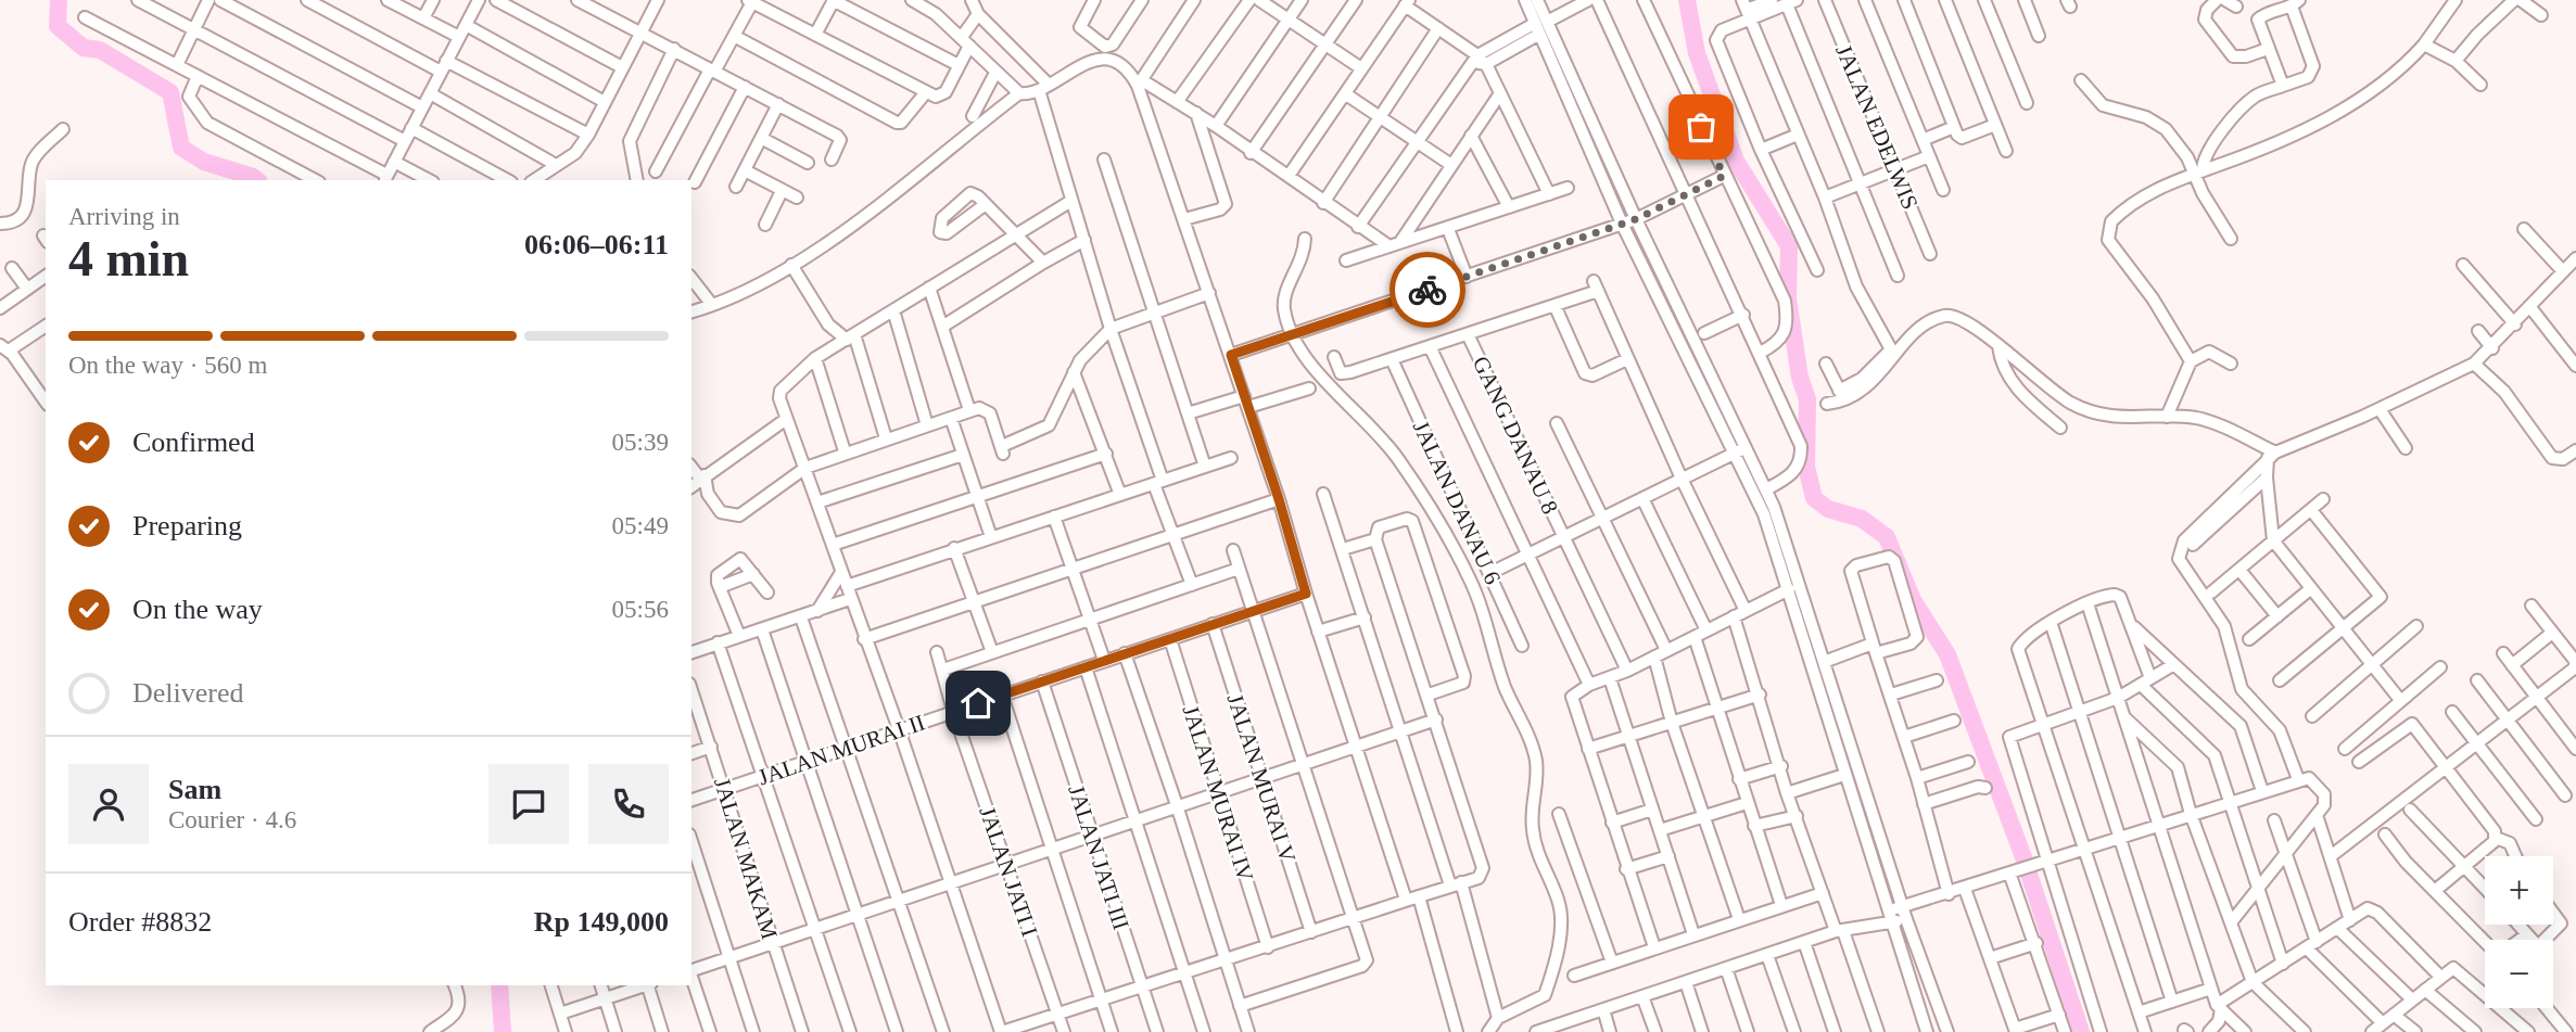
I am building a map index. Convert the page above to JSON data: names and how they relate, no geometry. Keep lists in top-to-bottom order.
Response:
{
  "streets": {
    "street": [
      "JALAN EDELWIS",
      "GANG DANAU 8",
      "JALAN DANAU 6",
      "JALAN MURAI II",
      "JALAN MURAI V",
      "JALAN MURAI IV",
      "JALAN JATI III",
      "JALAN MAKAM",
      "JALAN JATI I"
    ]
  },
  "crossings": [
    ["JALAN MURAI II", "JALAN MURAI V"],
    ["JALAN MURAI II", "JALAN MURAI IV"],
    ["JALAN MURAI II", "JALAN JATI III"],
    ["JALAN MURAI II", "JALAN MAKAM"],
    ["JALAN MURAI II", "JALAN JATI I"]
  ],
  "page": {
    "heading": ["4 min", "Arriving in", "06:06–06:11"],
    "panel": [
      "Sam",
      "Courier · 4.6",
      "Order #8832",
      "Rp 149,000"
    ],
    "bar": "On the way · 560 m",
    "list": [
      ["Confirmed", "05:39"],
      ["Preparing", "05:49"],
      ["On the way", "05:56"],
      "Delivered"
    ],
    "map_buttons": ["+", "−"]
  }
}
